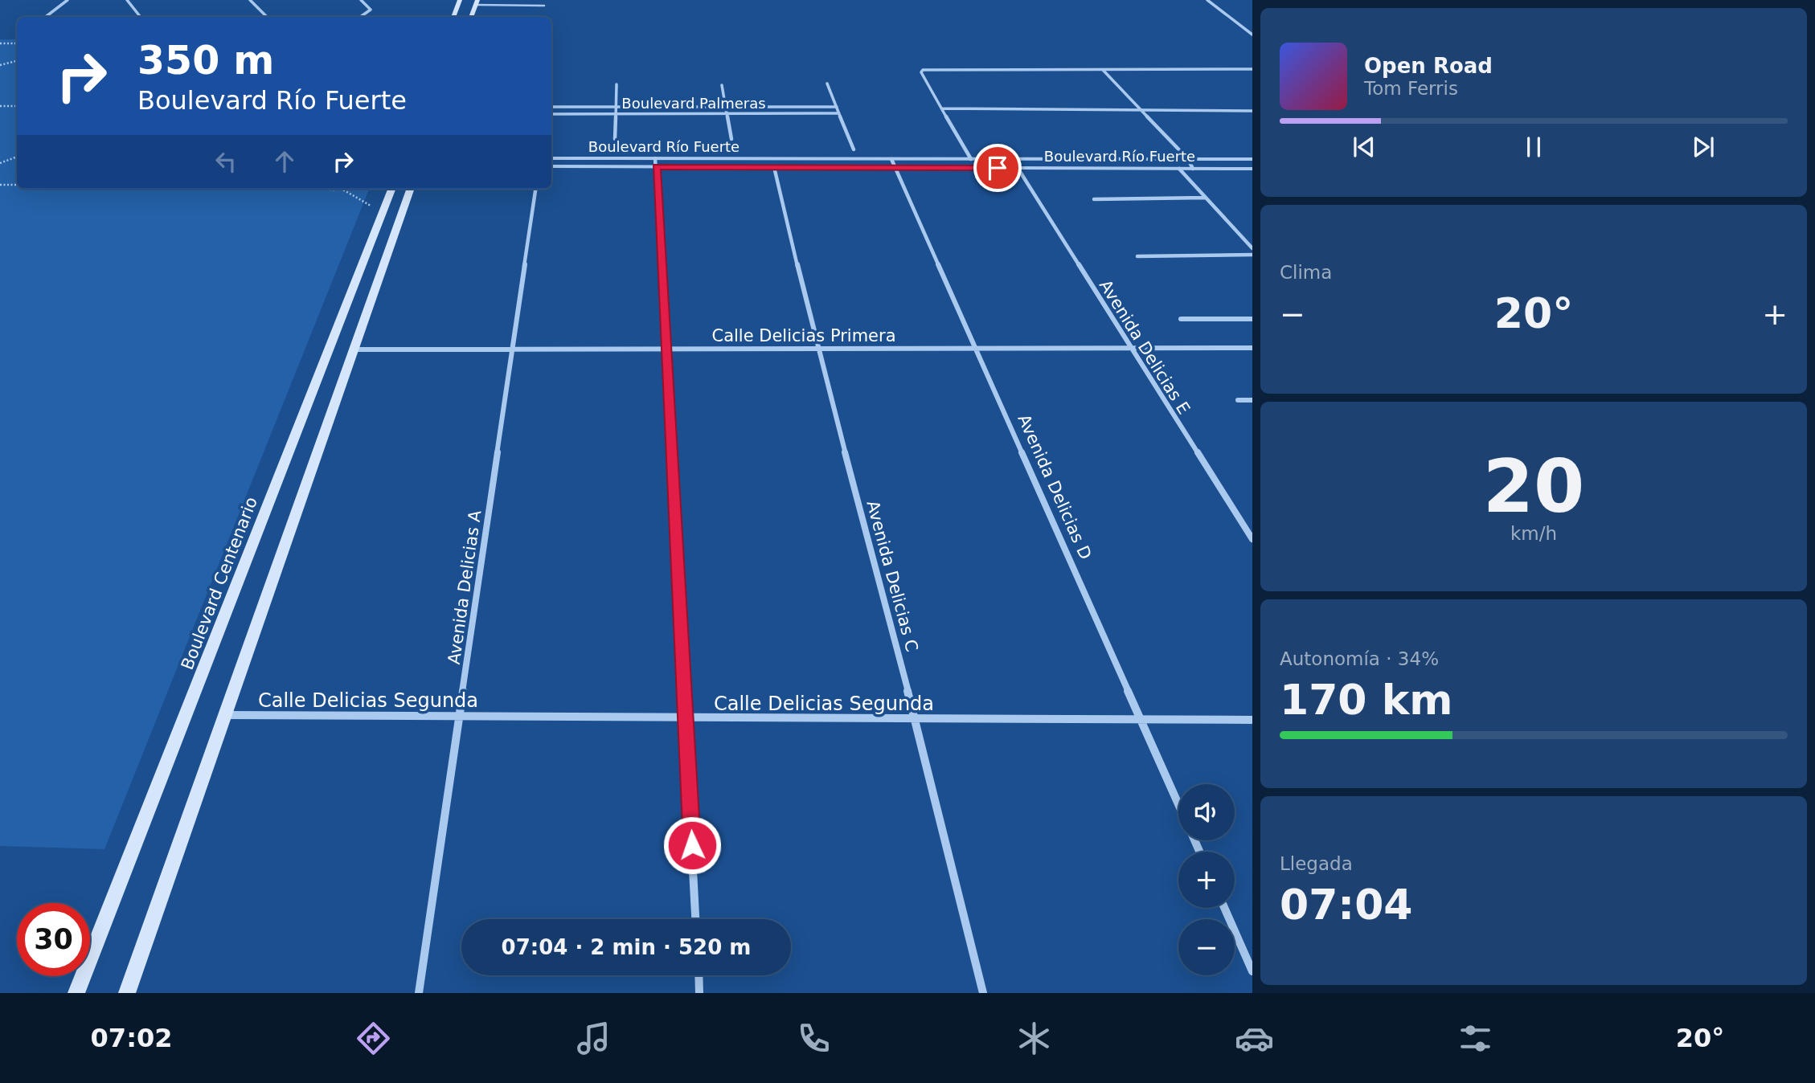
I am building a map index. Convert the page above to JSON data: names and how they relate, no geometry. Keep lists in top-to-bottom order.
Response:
{
  "streets": {
    "main road": ["Boulevard Centenario"],
    "street": [
      "Boulevard Palmeras",
      "Boulevard Río Fuerte",
      "Calle Delicias Primera",
      "Avenida Delicias E",
      "Avenida Delicias D",
      "Avenida Delicias C",
      "Avenida Delicias A",
      "Calle Delicias Segunda"
    ]
  },
  "crossings": [
    ["Boulevard Río Fuerte", "Avenida Delicias E"],
    ["Boulevard Río Fuerte", "Avenida Delicias D"],
    ["Boulevard Río Fuerte", "Avenida Delicias C"],
    ["Calle Delicias Primera", "Avenida Delicias E"],
    ["Calle Delicias Primera", "Avenida Delicias D"],
    ["Calle Delicias Primera", "Avenida Delicias C"],
    ["Calle Delicias Primera", "Avenida Delicias A"],
    ["Avenida Delicias D", "Calle Delicias Segunda"],
    ["Avenida Delicias C", "Calle Delicias Segunda"],
    ["Avenida Delicias A", "Calle Delicias Segunda"]
  ],
  "page": {
    "turn": ["350 m", "Boulevard Río Fuerte"],
    "song": ["Open Road", "Tom Ferris"],
    "tile": [
      "Clima",
      ["20", "km/h"],
      ["Autonomía · 34%", "170 km"],
      ["Llegada", "07:04"]
    ],
    "heat": ["−", "20°", "+"],
    "map_buttons": ["+", "−"],
    "limit": "30",
    "trip": "07:04 · 2 min · 520 m",
    "tabs": ["07:02", "20°"]
  }
}
